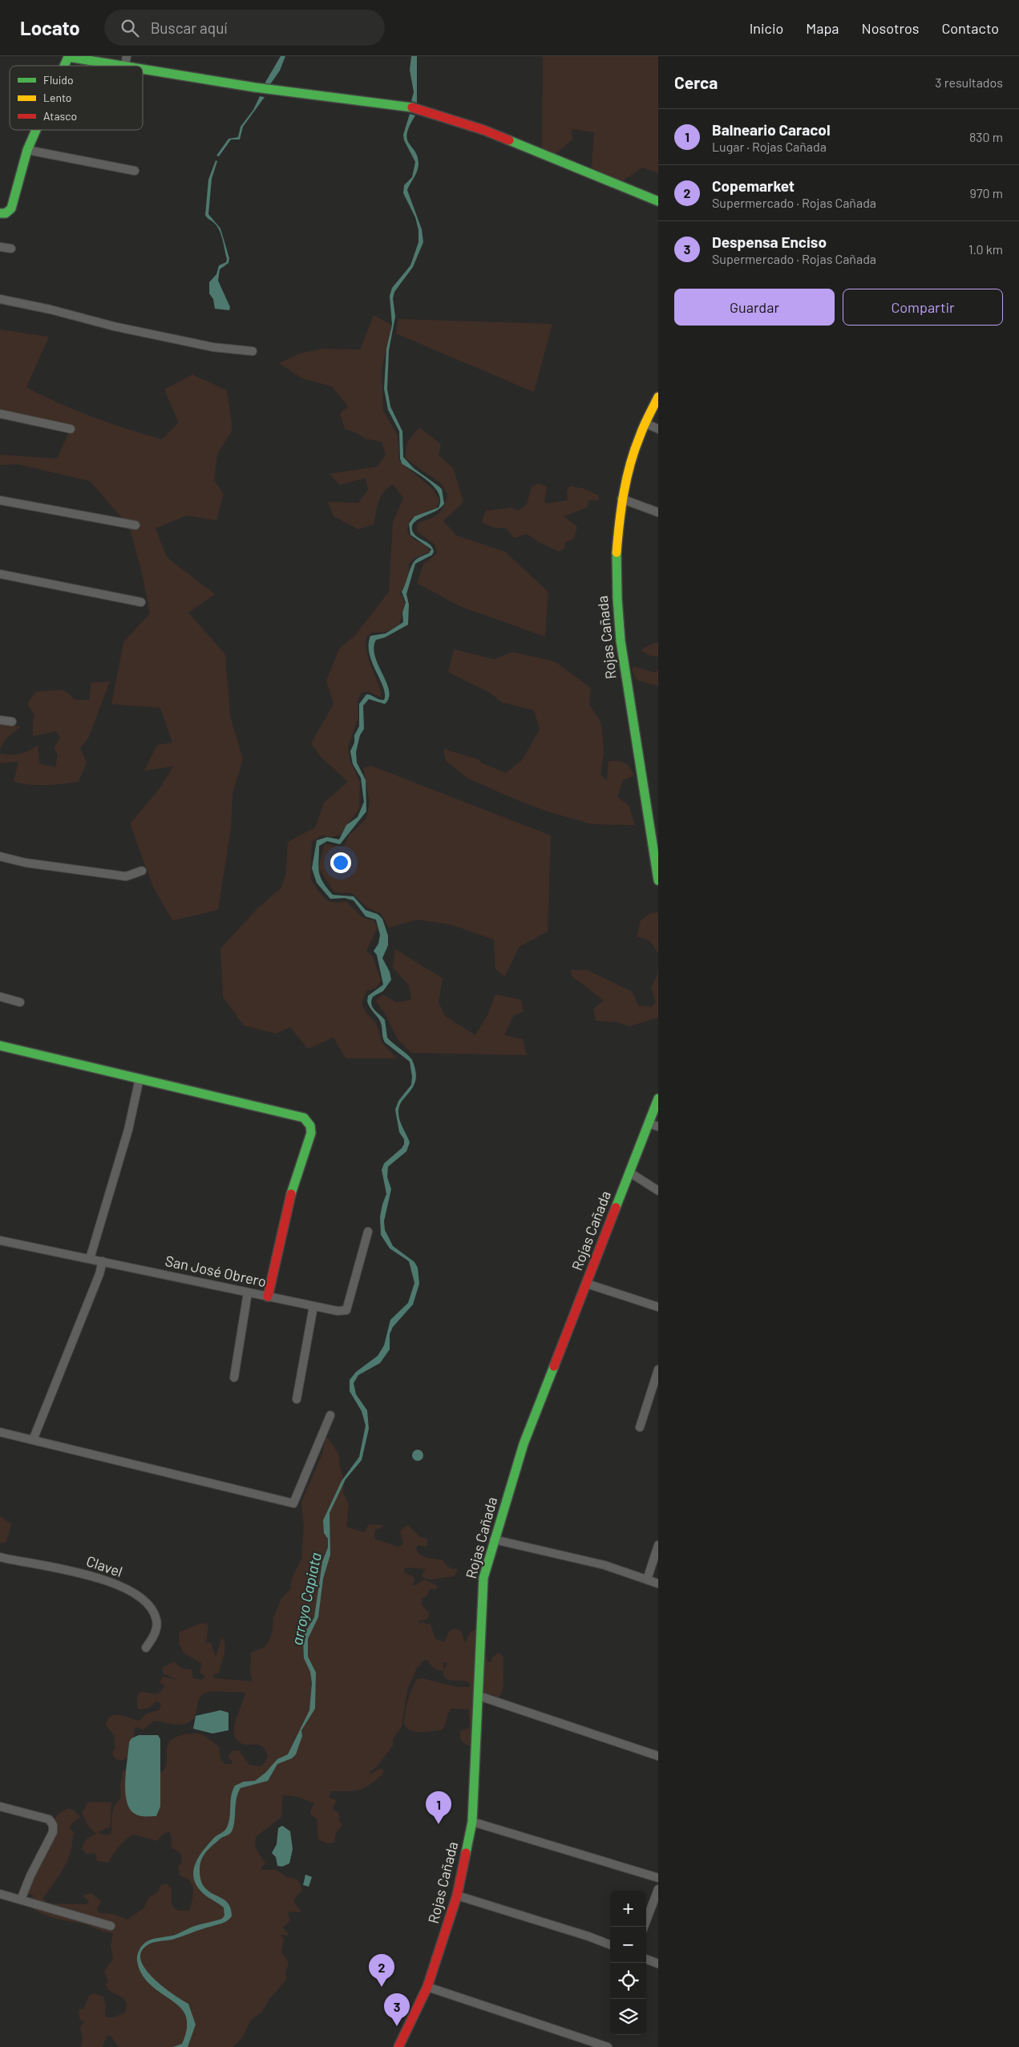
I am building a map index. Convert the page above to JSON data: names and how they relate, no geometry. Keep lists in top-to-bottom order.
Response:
{
  "streets": {
    "main road": ["Rojas Cañada"],
    "street": ["San José Obrero", "Clavel"]
  },
  "water": ["arroyo Capiata"],
  "legend": ["Fluido", "Lento", "Atasco"],
  "page": {
    "header": "Locato",
    "search": "Buscar aquí",
    "nav": [
      "Inicio",
      "Mapa",
      "Nosotros",
      "Contacto"
    ],
    "heading": ["Cerca", "3 resultados"],
    "list": [
      {
        "mark": "1",
        "name": "Balneario Caracol",
        "note": "Lugar · Rojas Cañada",
        "value": "830 m"
      },
      {
        "mark": "2",
        "name": "Copemarket",
        "note": "Supermercado · Rojas Cañada",
        "value": "970 m"
      },
      {
        "mark": "3",
        "name": "Despensa Enciso",
        "note": "Supermercado · Rojas Cañada",
        "value": "1.0 km"
      }
    ],
    "buttons": ["Guardar", "Compartir"],
    "pins": ["1", "2", "3"],
    "map_buttons": ["+", "−"]
  }
}
